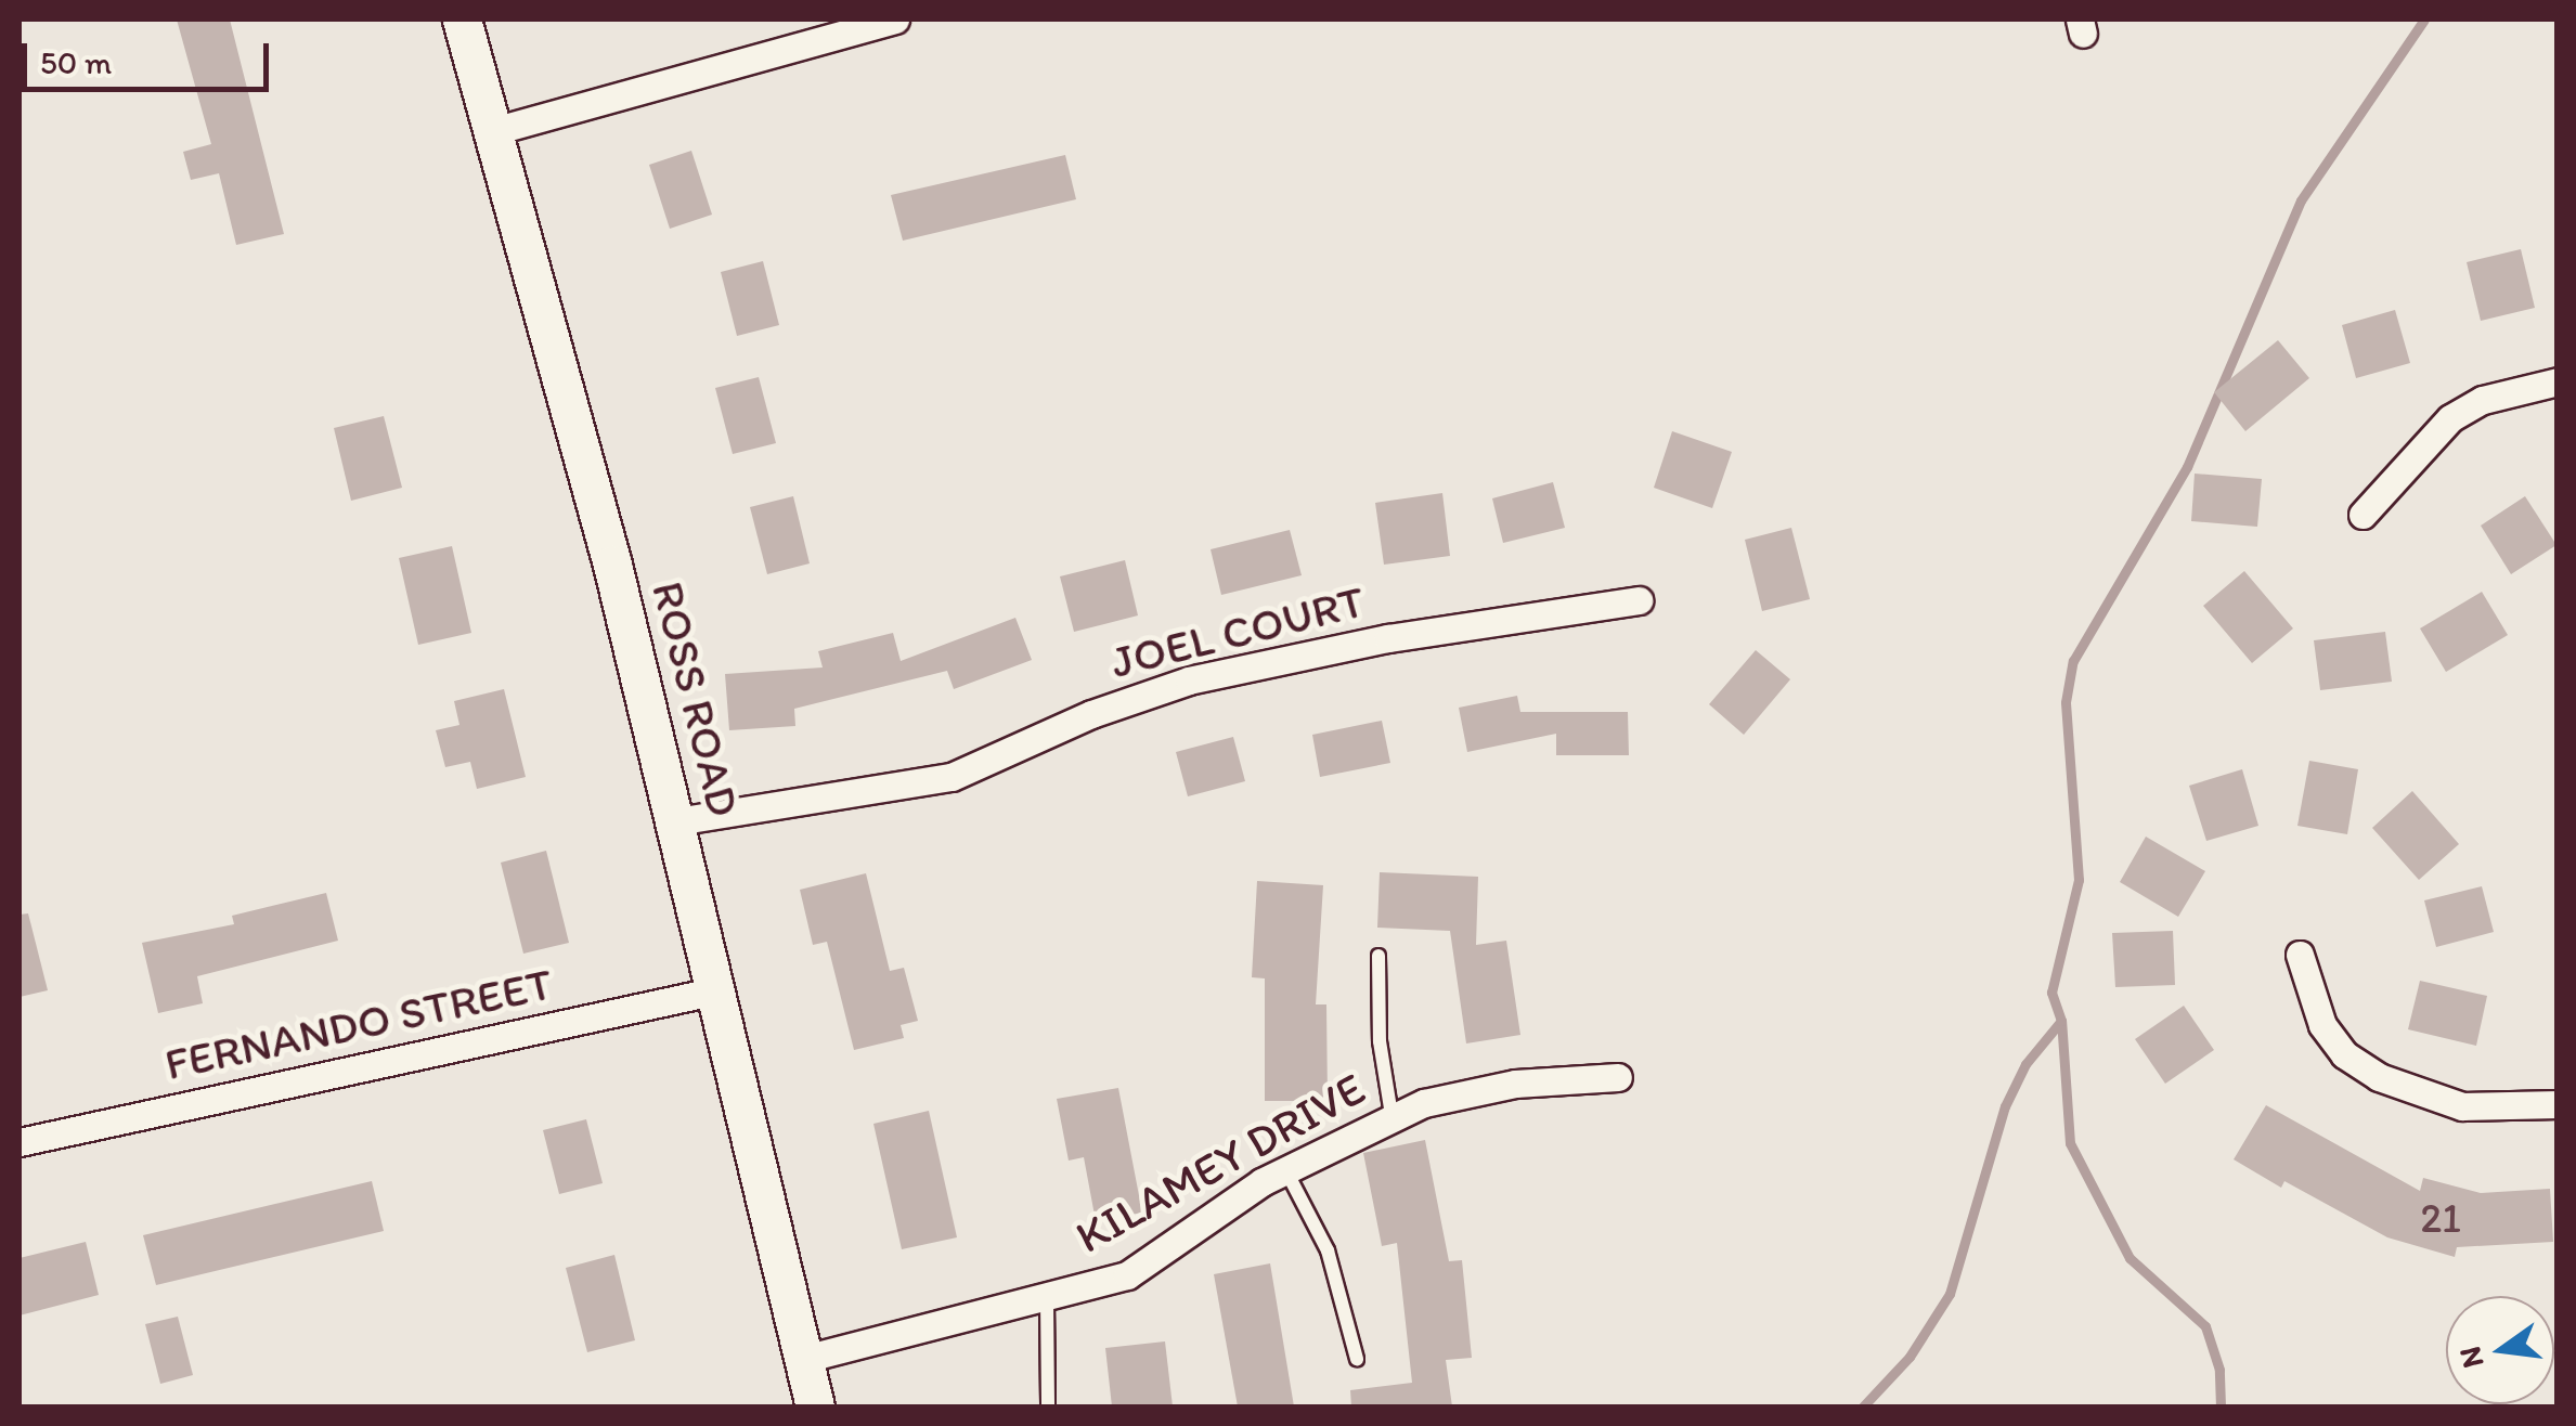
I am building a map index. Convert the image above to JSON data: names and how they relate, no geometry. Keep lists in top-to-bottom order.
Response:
{
  "streets": {
    "street": [
      "JOEL COURT",
      "ROSS ROAD",
      "FERNANDO STREET",
      "KILAMEY DRIVE"
    ]
  },
  "crossings": [
    ["JOEL COURT", "ROSS ROAD"],
    ["ROSS ROAD", "FERNANDO STREET"],
    ["ROSS ROAD", "KILAMEY DRIVE"]
  ],
  "house_numbers": ["21"],
  "scale_bar": "50 m",
  "north": "left"
}
